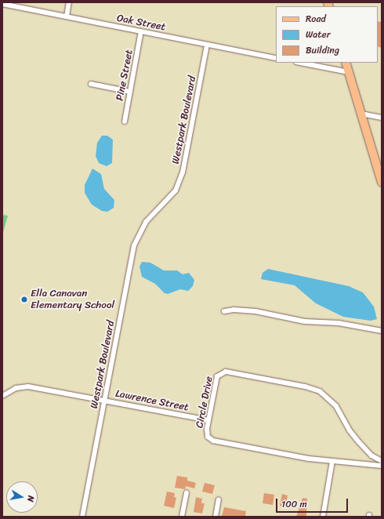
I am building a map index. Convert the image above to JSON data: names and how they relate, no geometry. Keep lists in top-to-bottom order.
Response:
{
  "streets": {
    "street": [
      "Oak Street",
      "Pine Street",
      "Westpark Boulevard",
      "Lawrence Street",
      "Circle Drive"
    ]
  },
  "crossings": [
    ["Oak Street", "Pine Street"],
    ["Oak Street", "Westpark Boulevard"],
    ["Westpark Boulevard", "Lawrence Street"],
    ["Lawrence Street", "Circle Drive"]
  ],
  "places": ["Ella Canavan Elementary School"],
  "legend": ["Road", "Water", "Building"],
  "scale_bar": "100 m",
  "north": "right"
}
